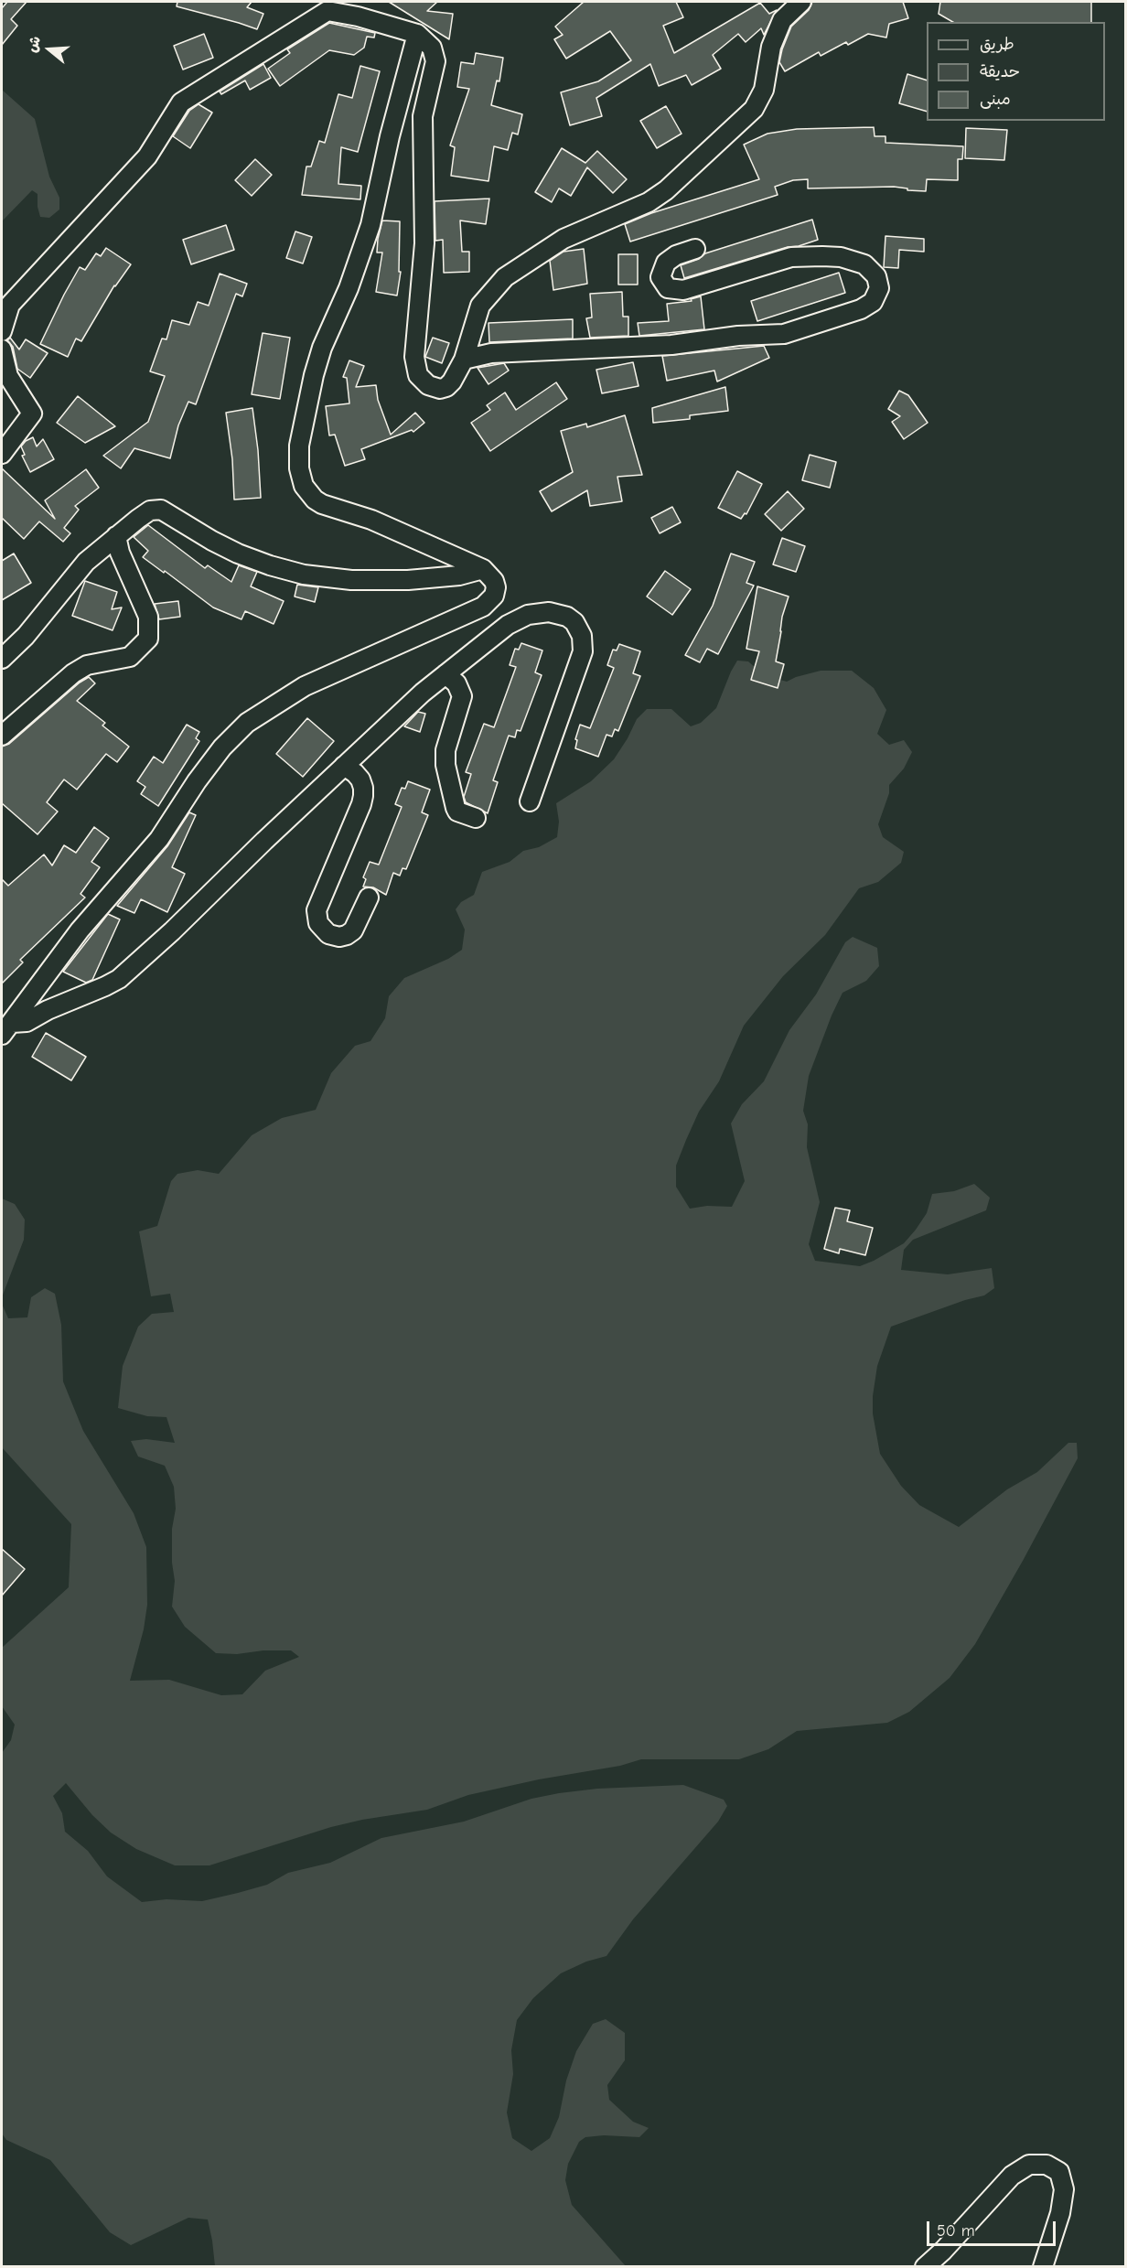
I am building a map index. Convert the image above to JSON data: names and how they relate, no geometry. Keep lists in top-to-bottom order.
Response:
{
  "legend": ["طريق", "حديقة", "مبنى"],
  "scale_bar": "50 m",
  "north": "left"
}
